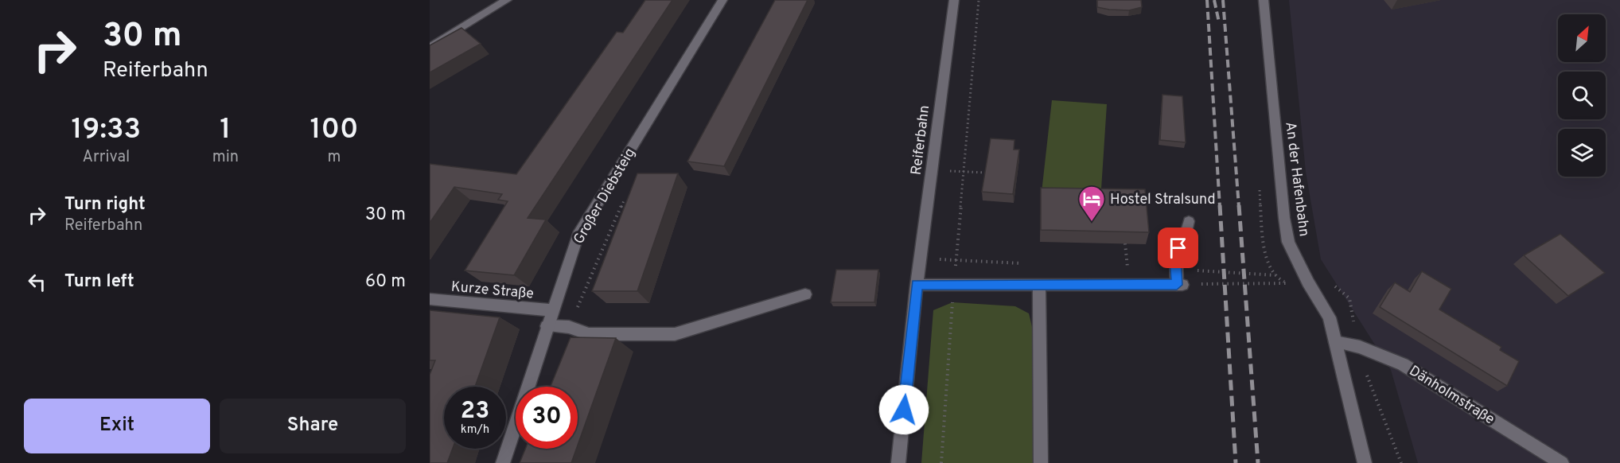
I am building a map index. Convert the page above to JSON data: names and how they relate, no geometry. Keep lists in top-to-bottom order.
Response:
{
  "streets": {
    "street": [
      "Reiferbahn",
      "An der Hafenbahn",
      "Großer Diebsteig",
      "Kurze Straße",
      "Dänholmstraße"
    ]
  },
  "crossings": [
    ["An der Hafenbahn", "Dänholmstraße"],
    ["Großer Diebsteig", "Kurze Straße"]
  ],
  "places": {
    "hotel": ["Hostel Stralsund"]
  },
  "north": "top right",
  "page": {
    "turn": ["30 m", "Reiferbahn"],
    "eta": [
      "19:33",
      "Arrival",
      "1",
      "min",
      "100",
      "m"
    ],
    "list": [
      {
        "name": "Turn right",
        "note": "Reiferbahn",
        "value": "30 m"
      },
      {
        "name": "Turn left",
        "value": "60 m"
      }
    ],
    "speed": "23 km/h",
    "limit": "30",
    "buttons": ["Exit", "Share"]
  }
}
